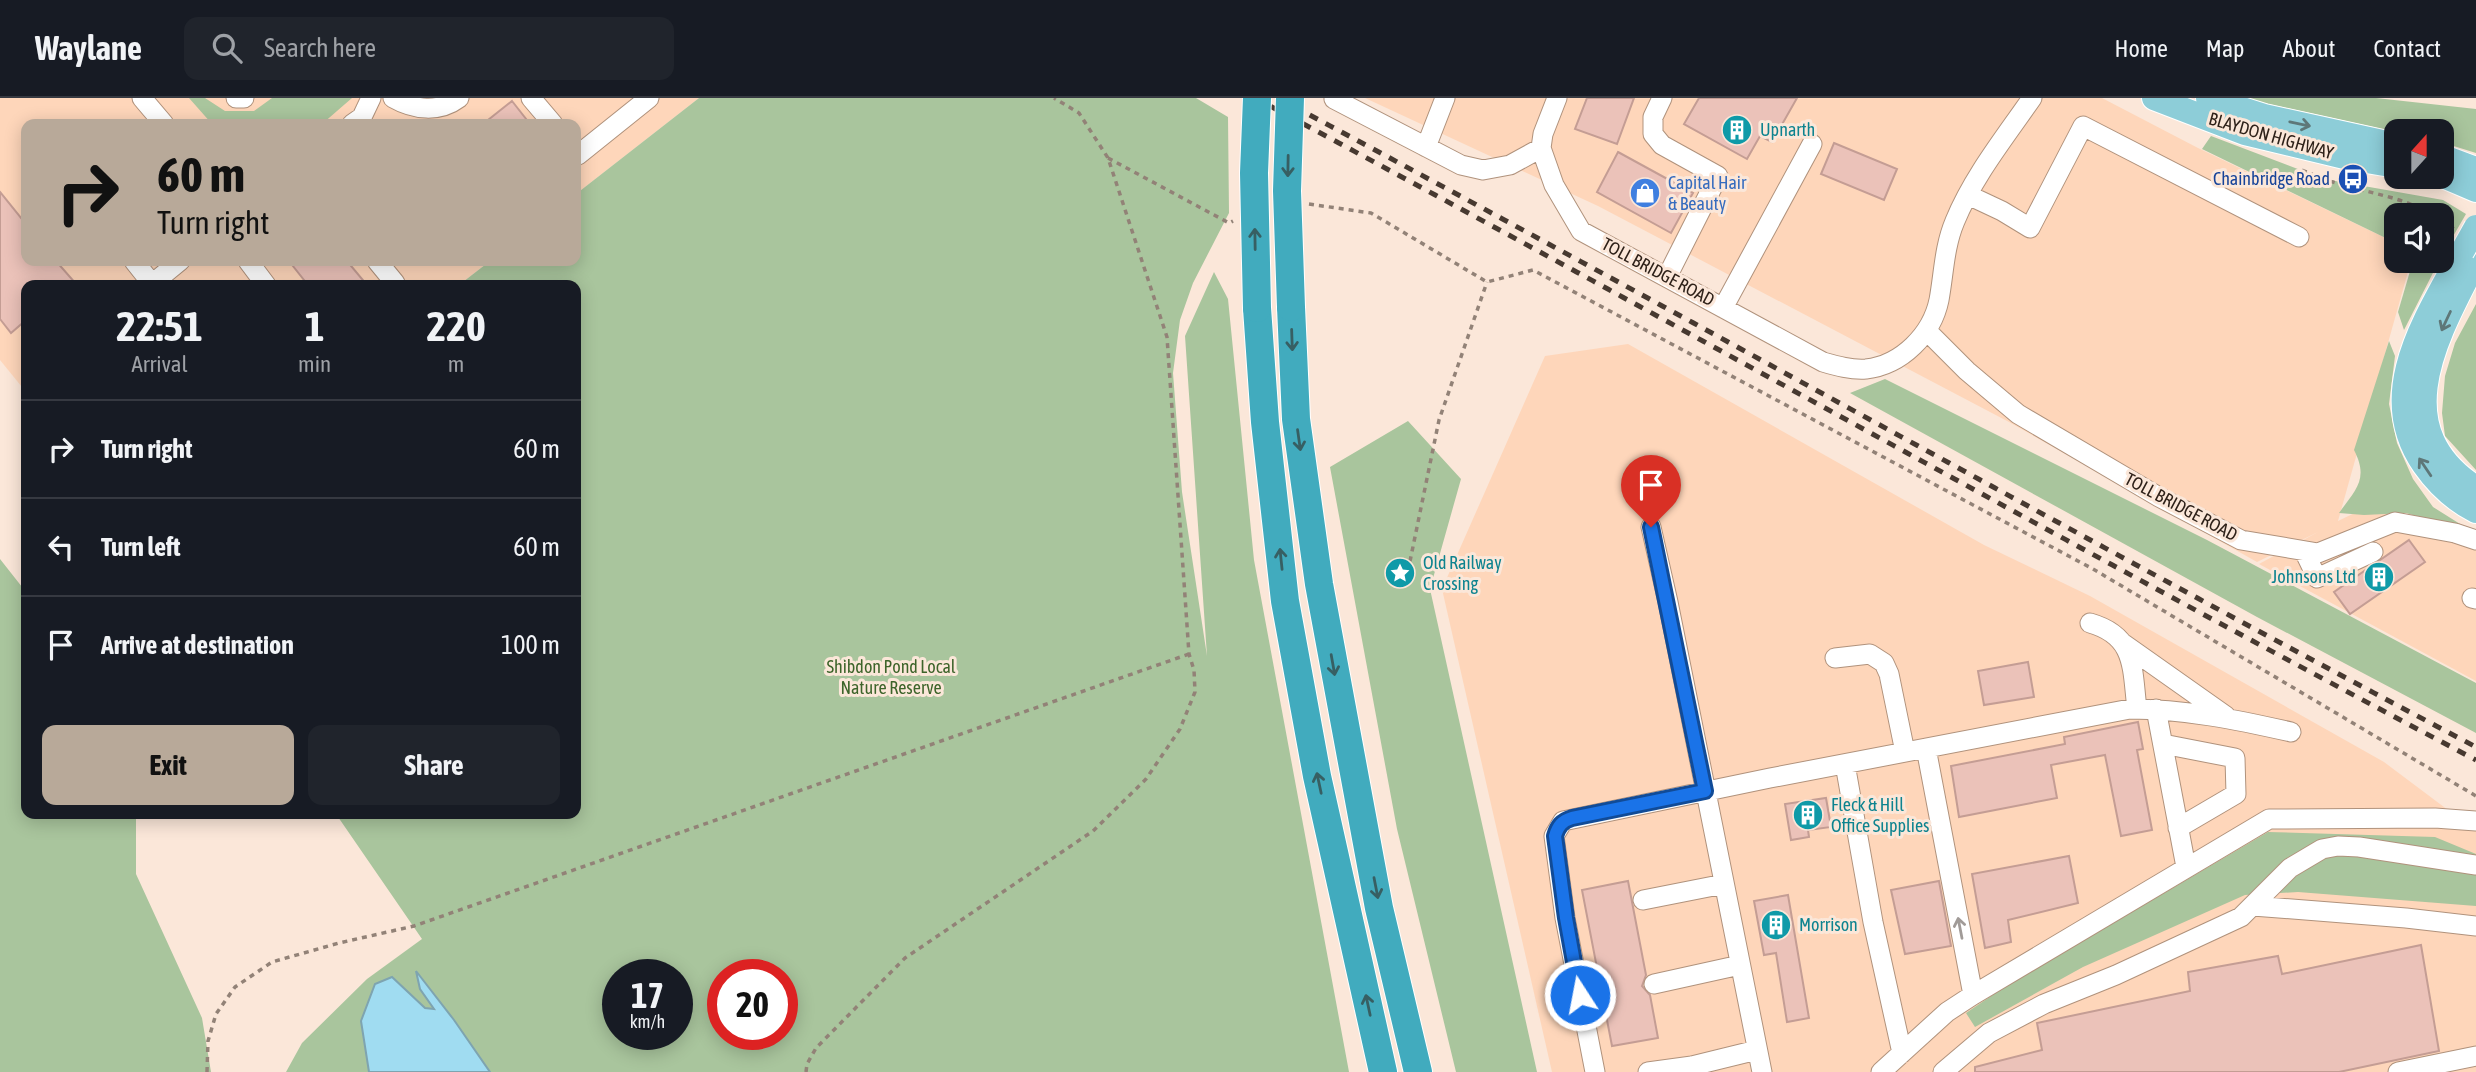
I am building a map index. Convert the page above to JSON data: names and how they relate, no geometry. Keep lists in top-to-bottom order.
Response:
{
  "streets": {
    "main road": ["BLAYDON HIGHWAY"],
    "street": ["TOLL BRIDGE ROAD"]
  },
  "parks": ["Shibdon Pond Local Nature Reserve"],
  "places": {
    "building": [
      "Upnarth",
      "Johnsons Ltd",
      "Fleck & Hill Office Supplies",
      "Morrison"
    ],
    "bus stop": ["Chainbridge Road"],
    "shop": ["Capital Hair & Beauty"],
    "place": ["Old Railway Crossing"]
  },
  "north": "top",
  "page": {
    "header": "Waylane",
    "search": "Search here",
    "nav": [
      "Home",
      "Map",
      "About",
      "Contact"
    ],
    "turn": ["60 m", "Turn right"],
    "eta": [
      "22:51",
      "Arrival",
      "1",
      "min",
      "220",
      "m"
    ],
    "list": [
      {
        "name": "Turn right",
        "value": "60 m"
      },
      {
        "name": "Turn left",
        "value": "60 m"
      },
      {
        "name": "Arrive at destination",
        "value": "100 m"
      }
    ],
    "buttons": ["Exit", "Share"],
    "speed": "17 km/h",
    "limit": "20"
  }
}
